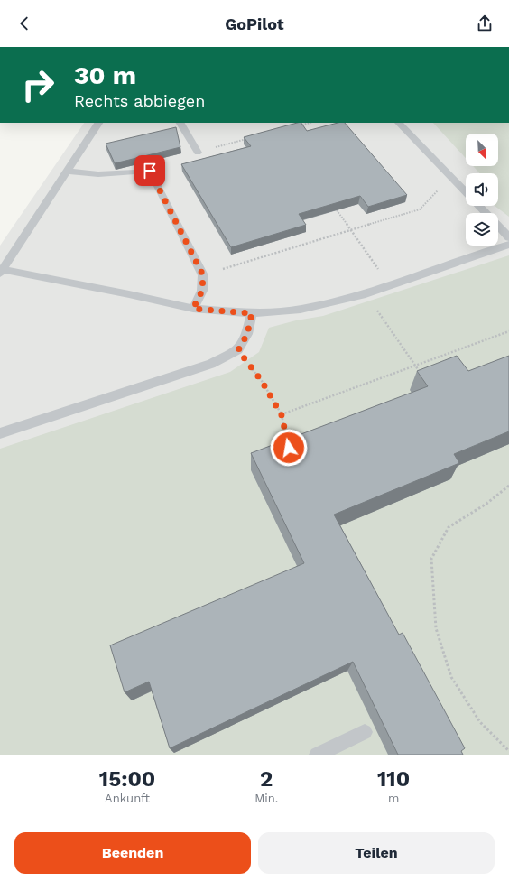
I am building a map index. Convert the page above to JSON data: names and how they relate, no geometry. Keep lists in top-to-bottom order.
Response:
{
  "north": "bottom right",
  "page": {
    "header": "GoPilot",
    "turn": ["30 m", "Rechts abbiegen"],
    "eta": [
      "15:00",
      "Ankunft",
      "2",
      "Min.",
      "110",
      "m"
    ],
    "buttons": ["Beenden", "Teilen"]
  }
}
